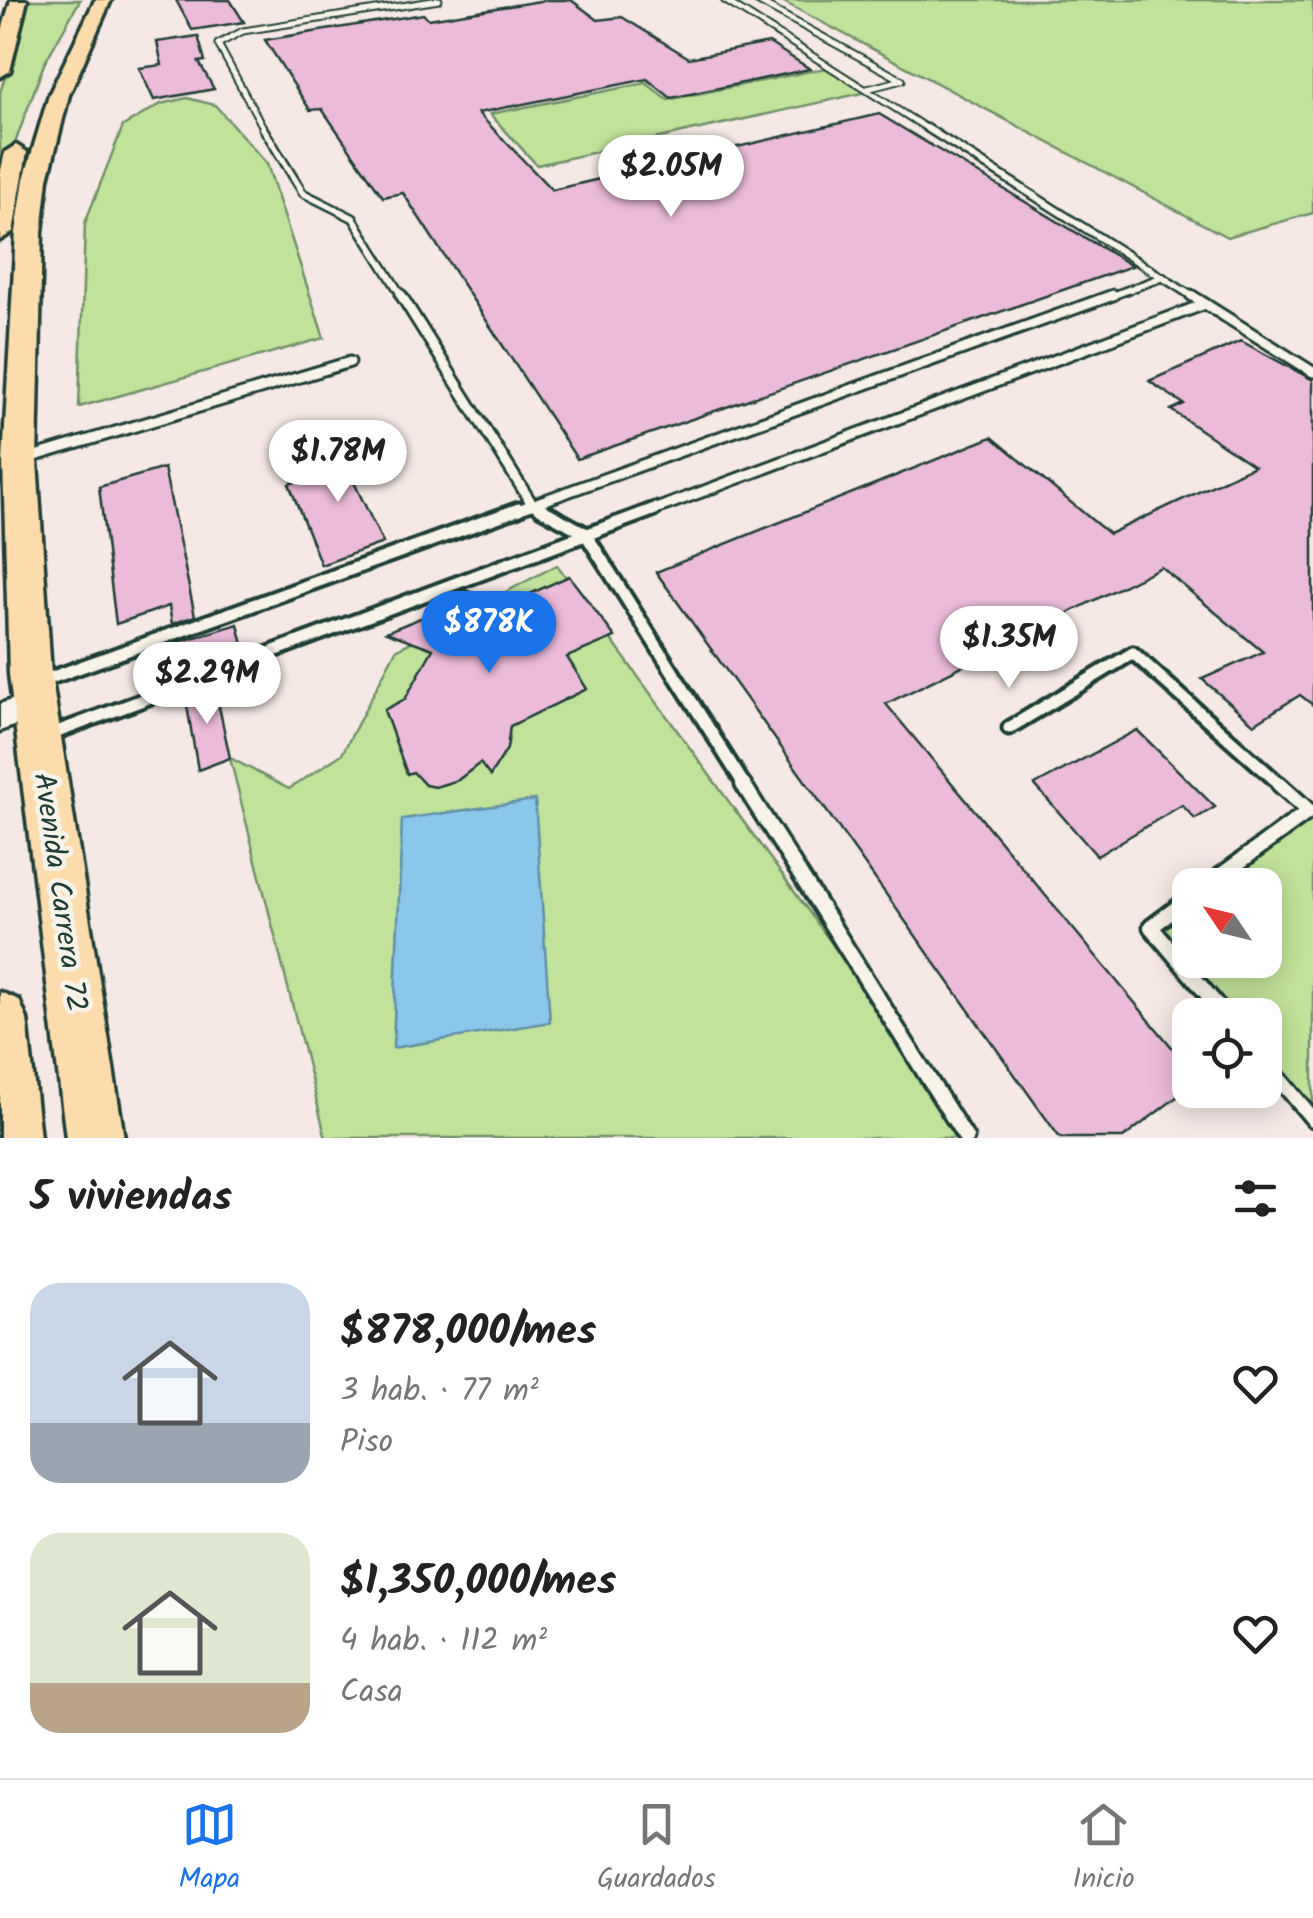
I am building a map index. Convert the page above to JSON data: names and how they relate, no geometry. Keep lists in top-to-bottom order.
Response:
{
  "streets": {
    "highway": ["Avenida Carrera 72"]
  },
  "north": "top left",
  "page": {
    "price": [
      "$2.05M",
      "$1.78M",
      "$878K",
      "$1.35M",
      "$2.29M"
    ],
    "heading": "5 viviendas",
    "list": [
      {
        "name": "$878,000/mes",
        "note": "3 hab. · 77 m² · Piso"
      },
      {
        "name": "$1,350,000/mes",
        "note": "4 hab. · 112 m² · Casa"
      }
    ],
    "tabs": ["Mapa", "Guardados", "Inicio"]
  }
}
